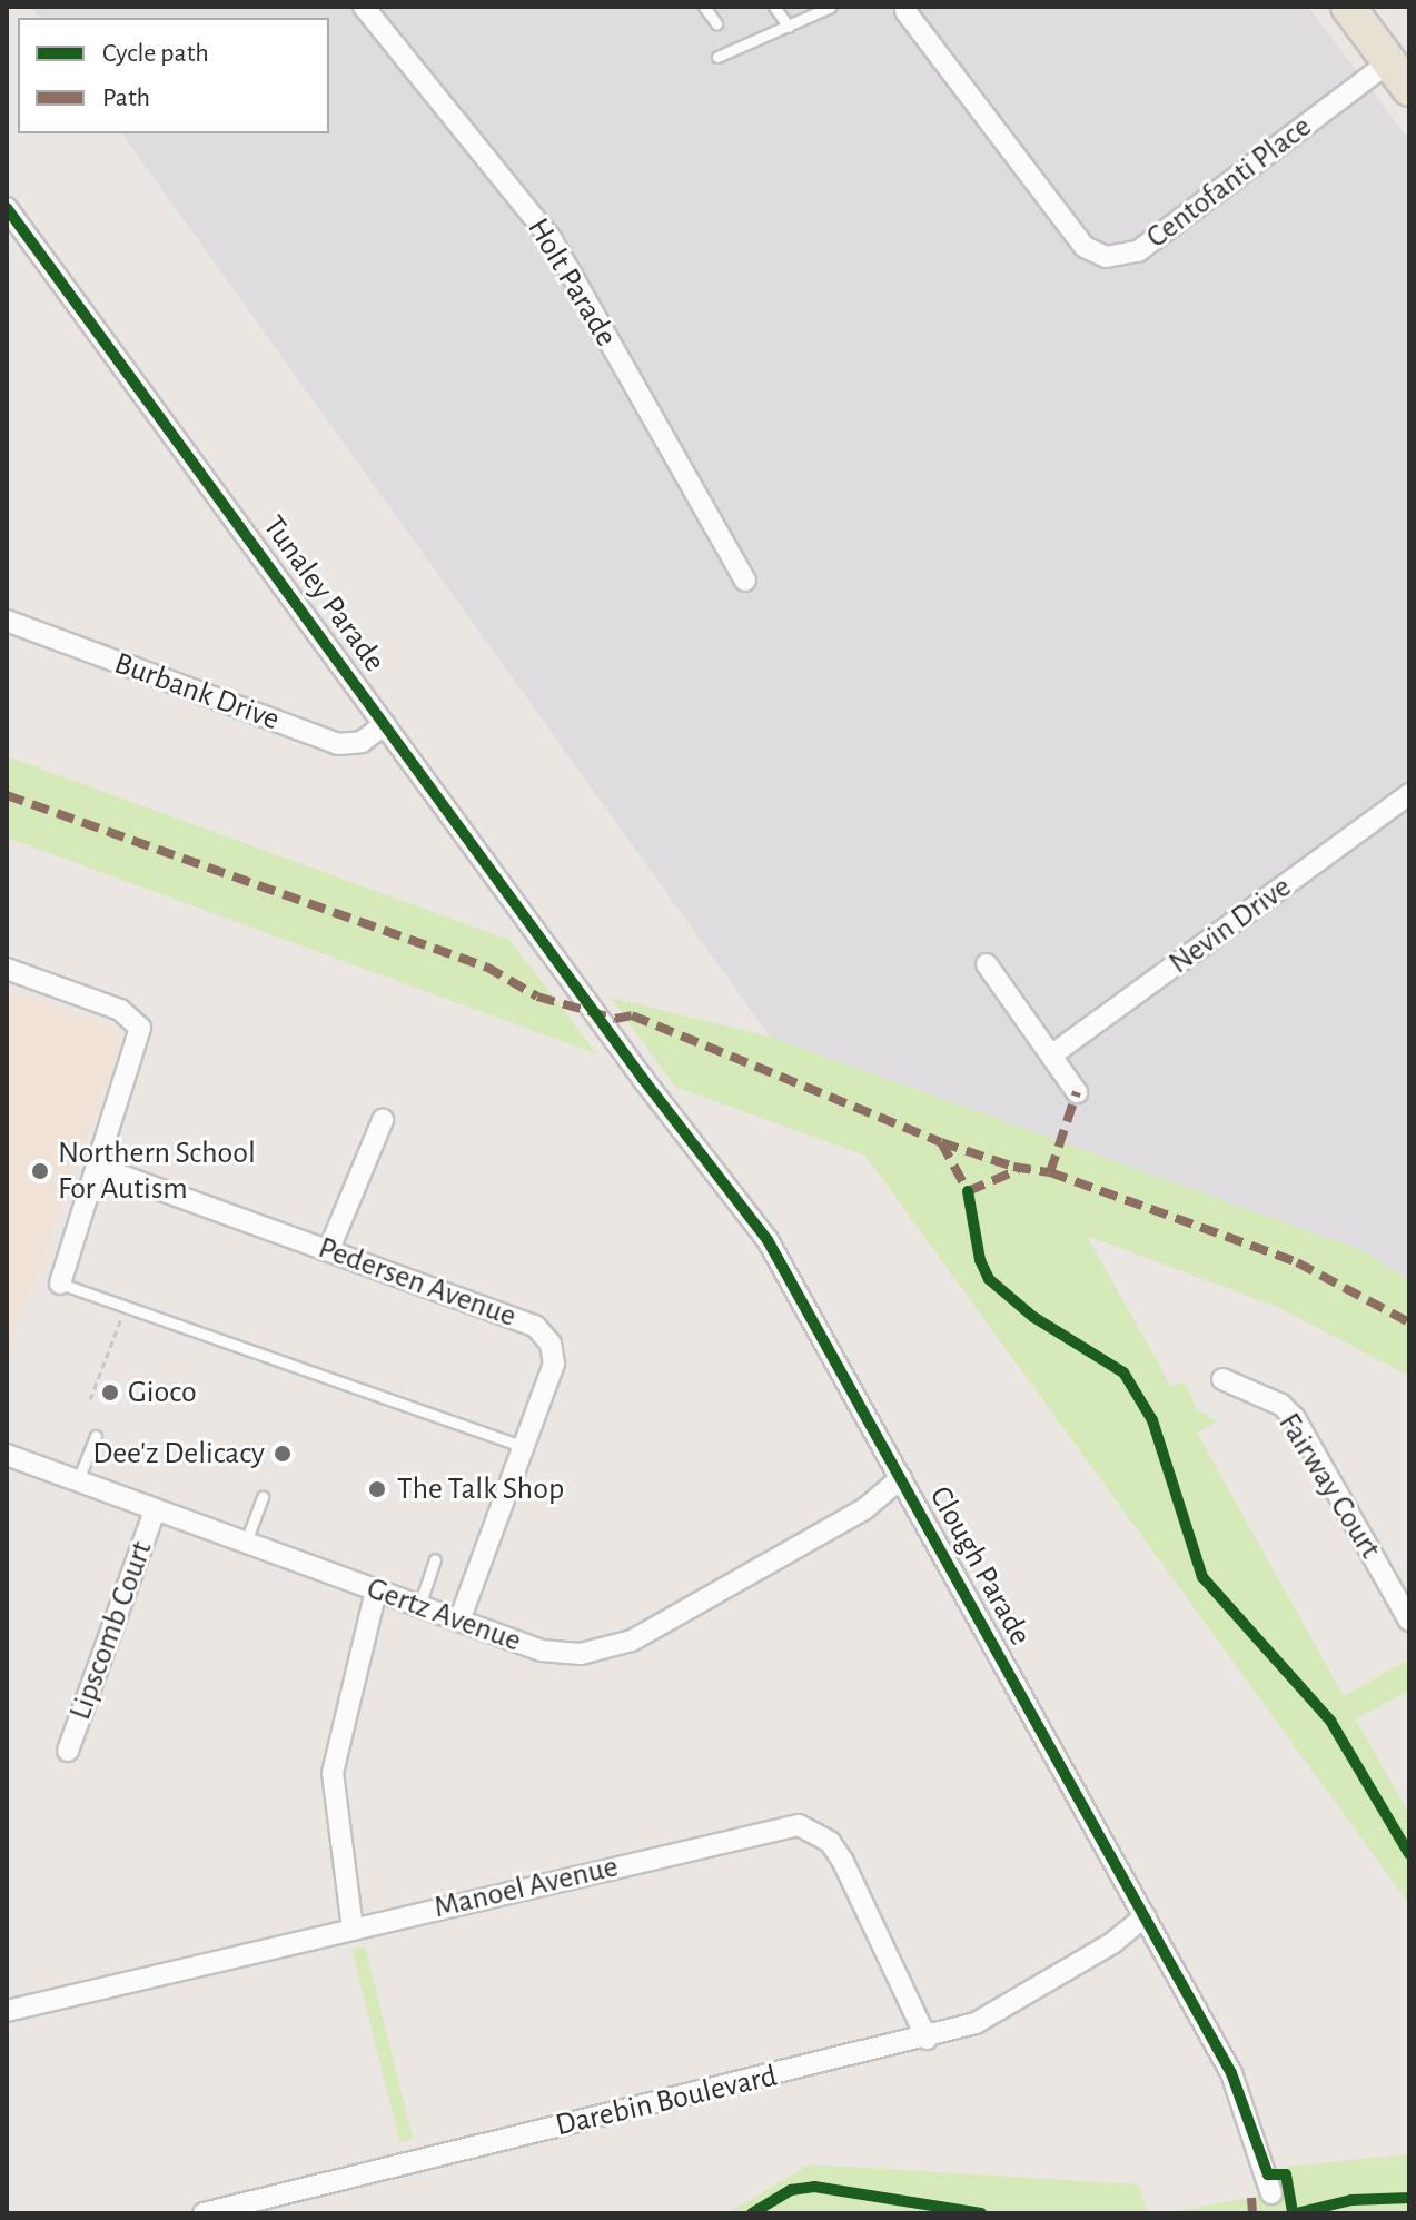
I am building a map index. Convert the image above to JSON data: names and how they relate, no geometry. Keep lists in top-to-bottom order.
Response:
{
  "streets": {
    "street": [
      "Centofanti Place",
      "Holt Parade",
      "Tunaley Parade",
      "Burbank Drive",
      "Nevin Drive",
      "Pedersen Avenue",
      "Fairway Court",
      "Clough Parade",
      "Gertz Avenue",
      "Lipscomb Court",
      "Manoel Avenue",
      "Darebin Boulevard"
    ]
  },
  "crossings": [
    ["Tunaley Parade", "Burbank Drive"],
    ["Tunaley Parade", "Clough Parade"],
    ["Pedersen Avenue", "Gertz Avenue"],
    ["Clough Parade", "Gertz Avenue"],
    ["Clough Parade", "Darebin Boulevard"],
    ["Gertz Avenue", "Lipscomb Court"],
    ["Manoel Avenue", "Darebin Boulevard"]
  ],
  "places": [
    "Northern School For Autism",
    "Gioco",
    "Dee'z Delicacy",
    "The Talk Shop"
  ],
  "legend": ["Cycle path", "Path"]
}
